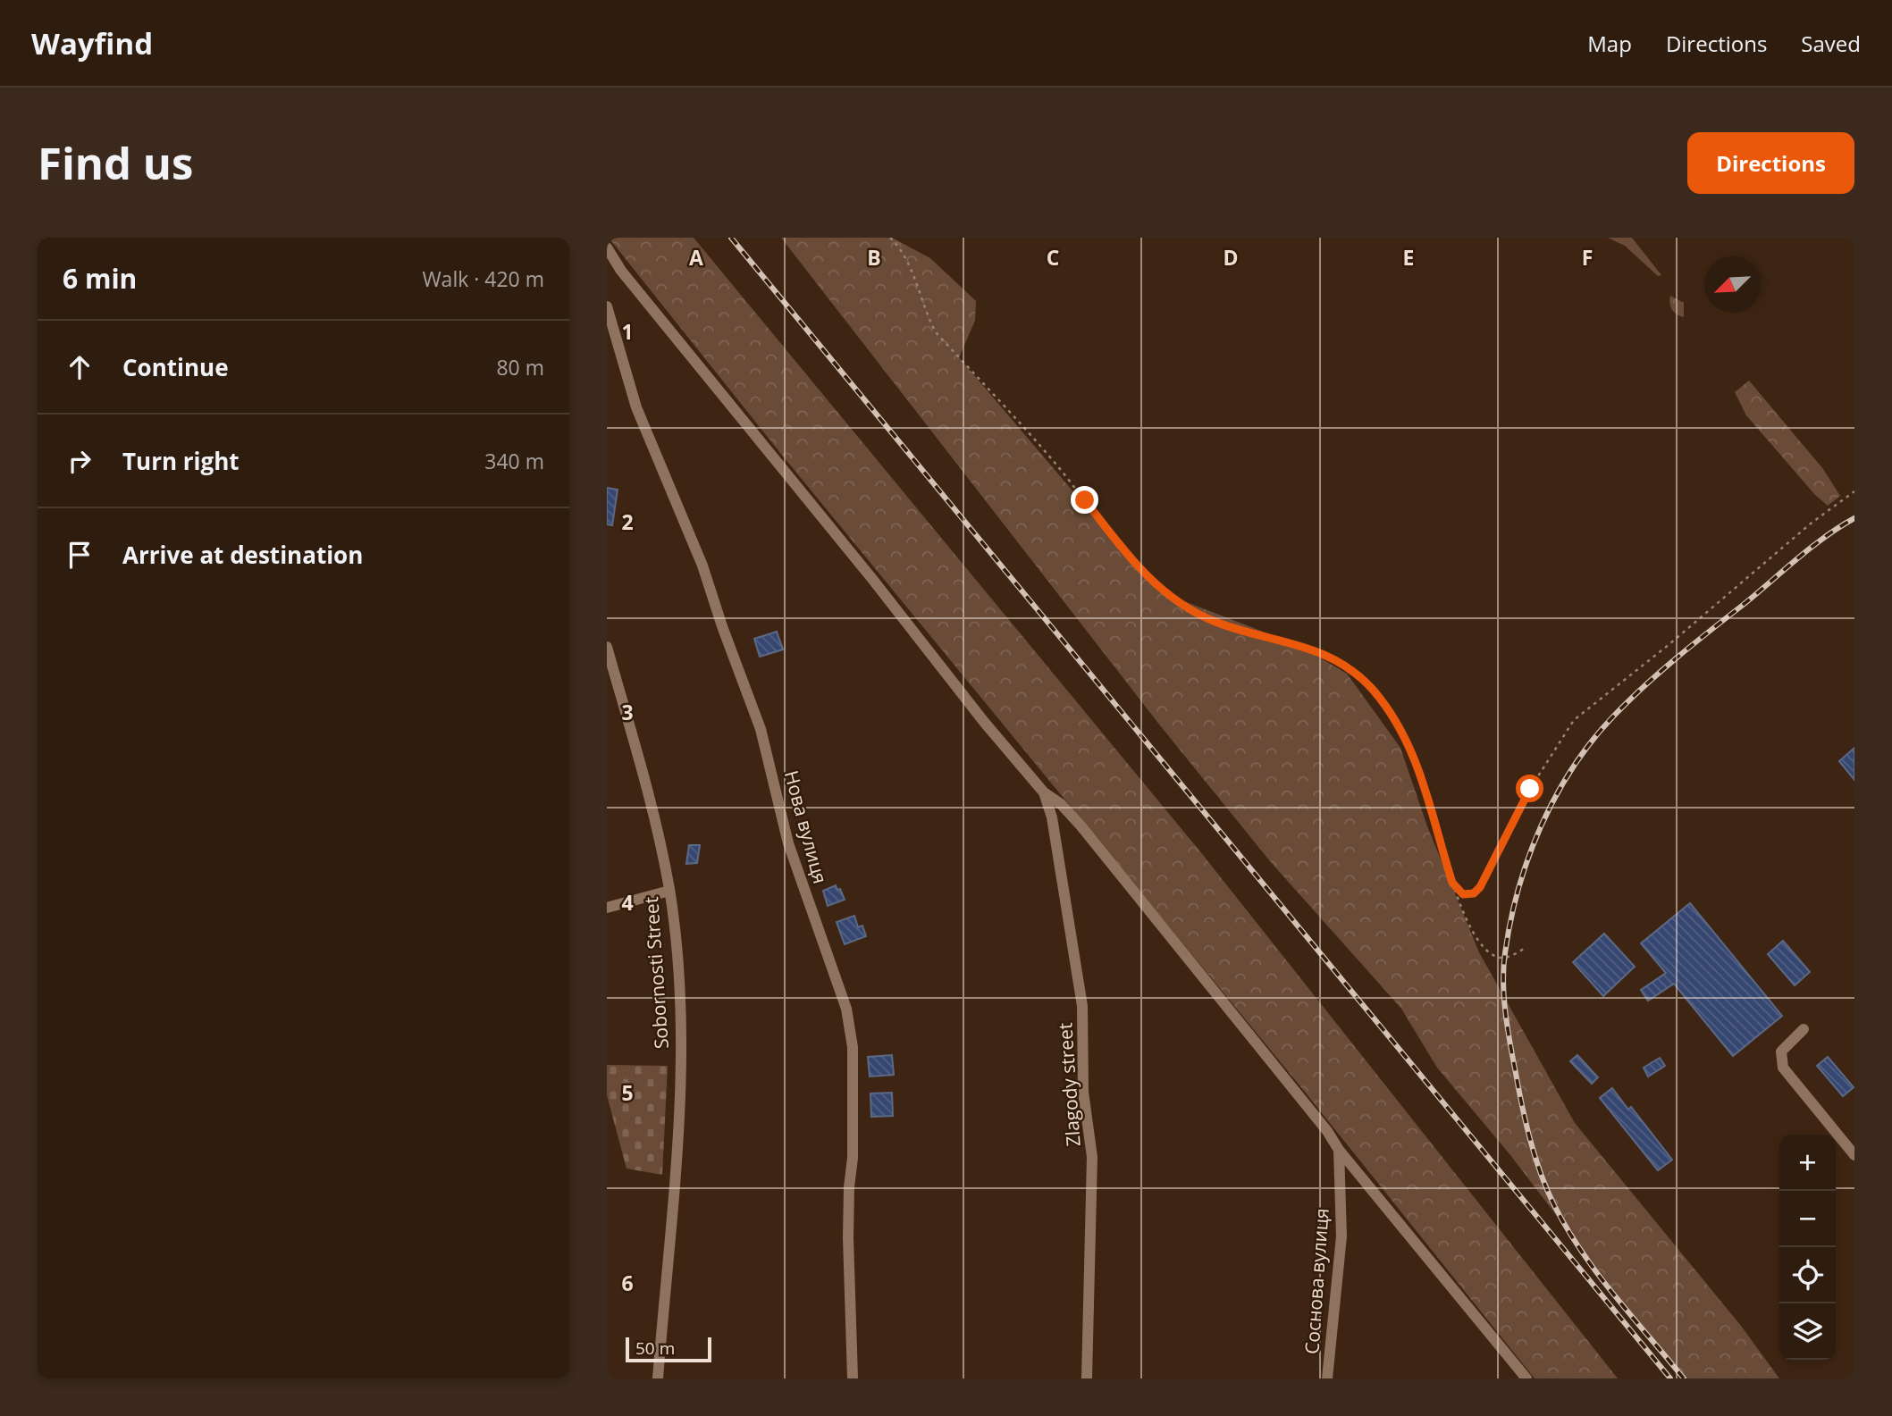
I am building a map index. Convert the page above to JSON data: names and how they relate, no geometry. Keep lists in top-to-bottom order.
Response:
{
  "streets": {
    "street": [
      "Нова вулиця",
      "Sobornosti Street",
      "Zlagody street",
      "Соснова вулиця"
    ]
  },
  "scale_bar": "50 m",
  "north": "bottom left",
  "page": {
    "header": "Wayfind",
    "nav": ["Map", "Directions", "Saved"],
    "buttons": "Directions",
    "title": "Find us",
    "heading": ["6 min", "Walk · 420 m"],
    "list": [
      ["Continue", "80 m"],
      ["Turn right", "340 m"],
      "Arrive at destination"
    ],
    "map_buttons": ["+", "−"],
    "scale": "50 m"
  },
  "grid": {
    "columns": [
      "A",
      "B",
      "C",
      "D",
      "E",
      "F"
    ],
    "rows": [
      "1",
      "2",
      "3",
      "4",
      "5",
      "6"
    ]
  }
}
